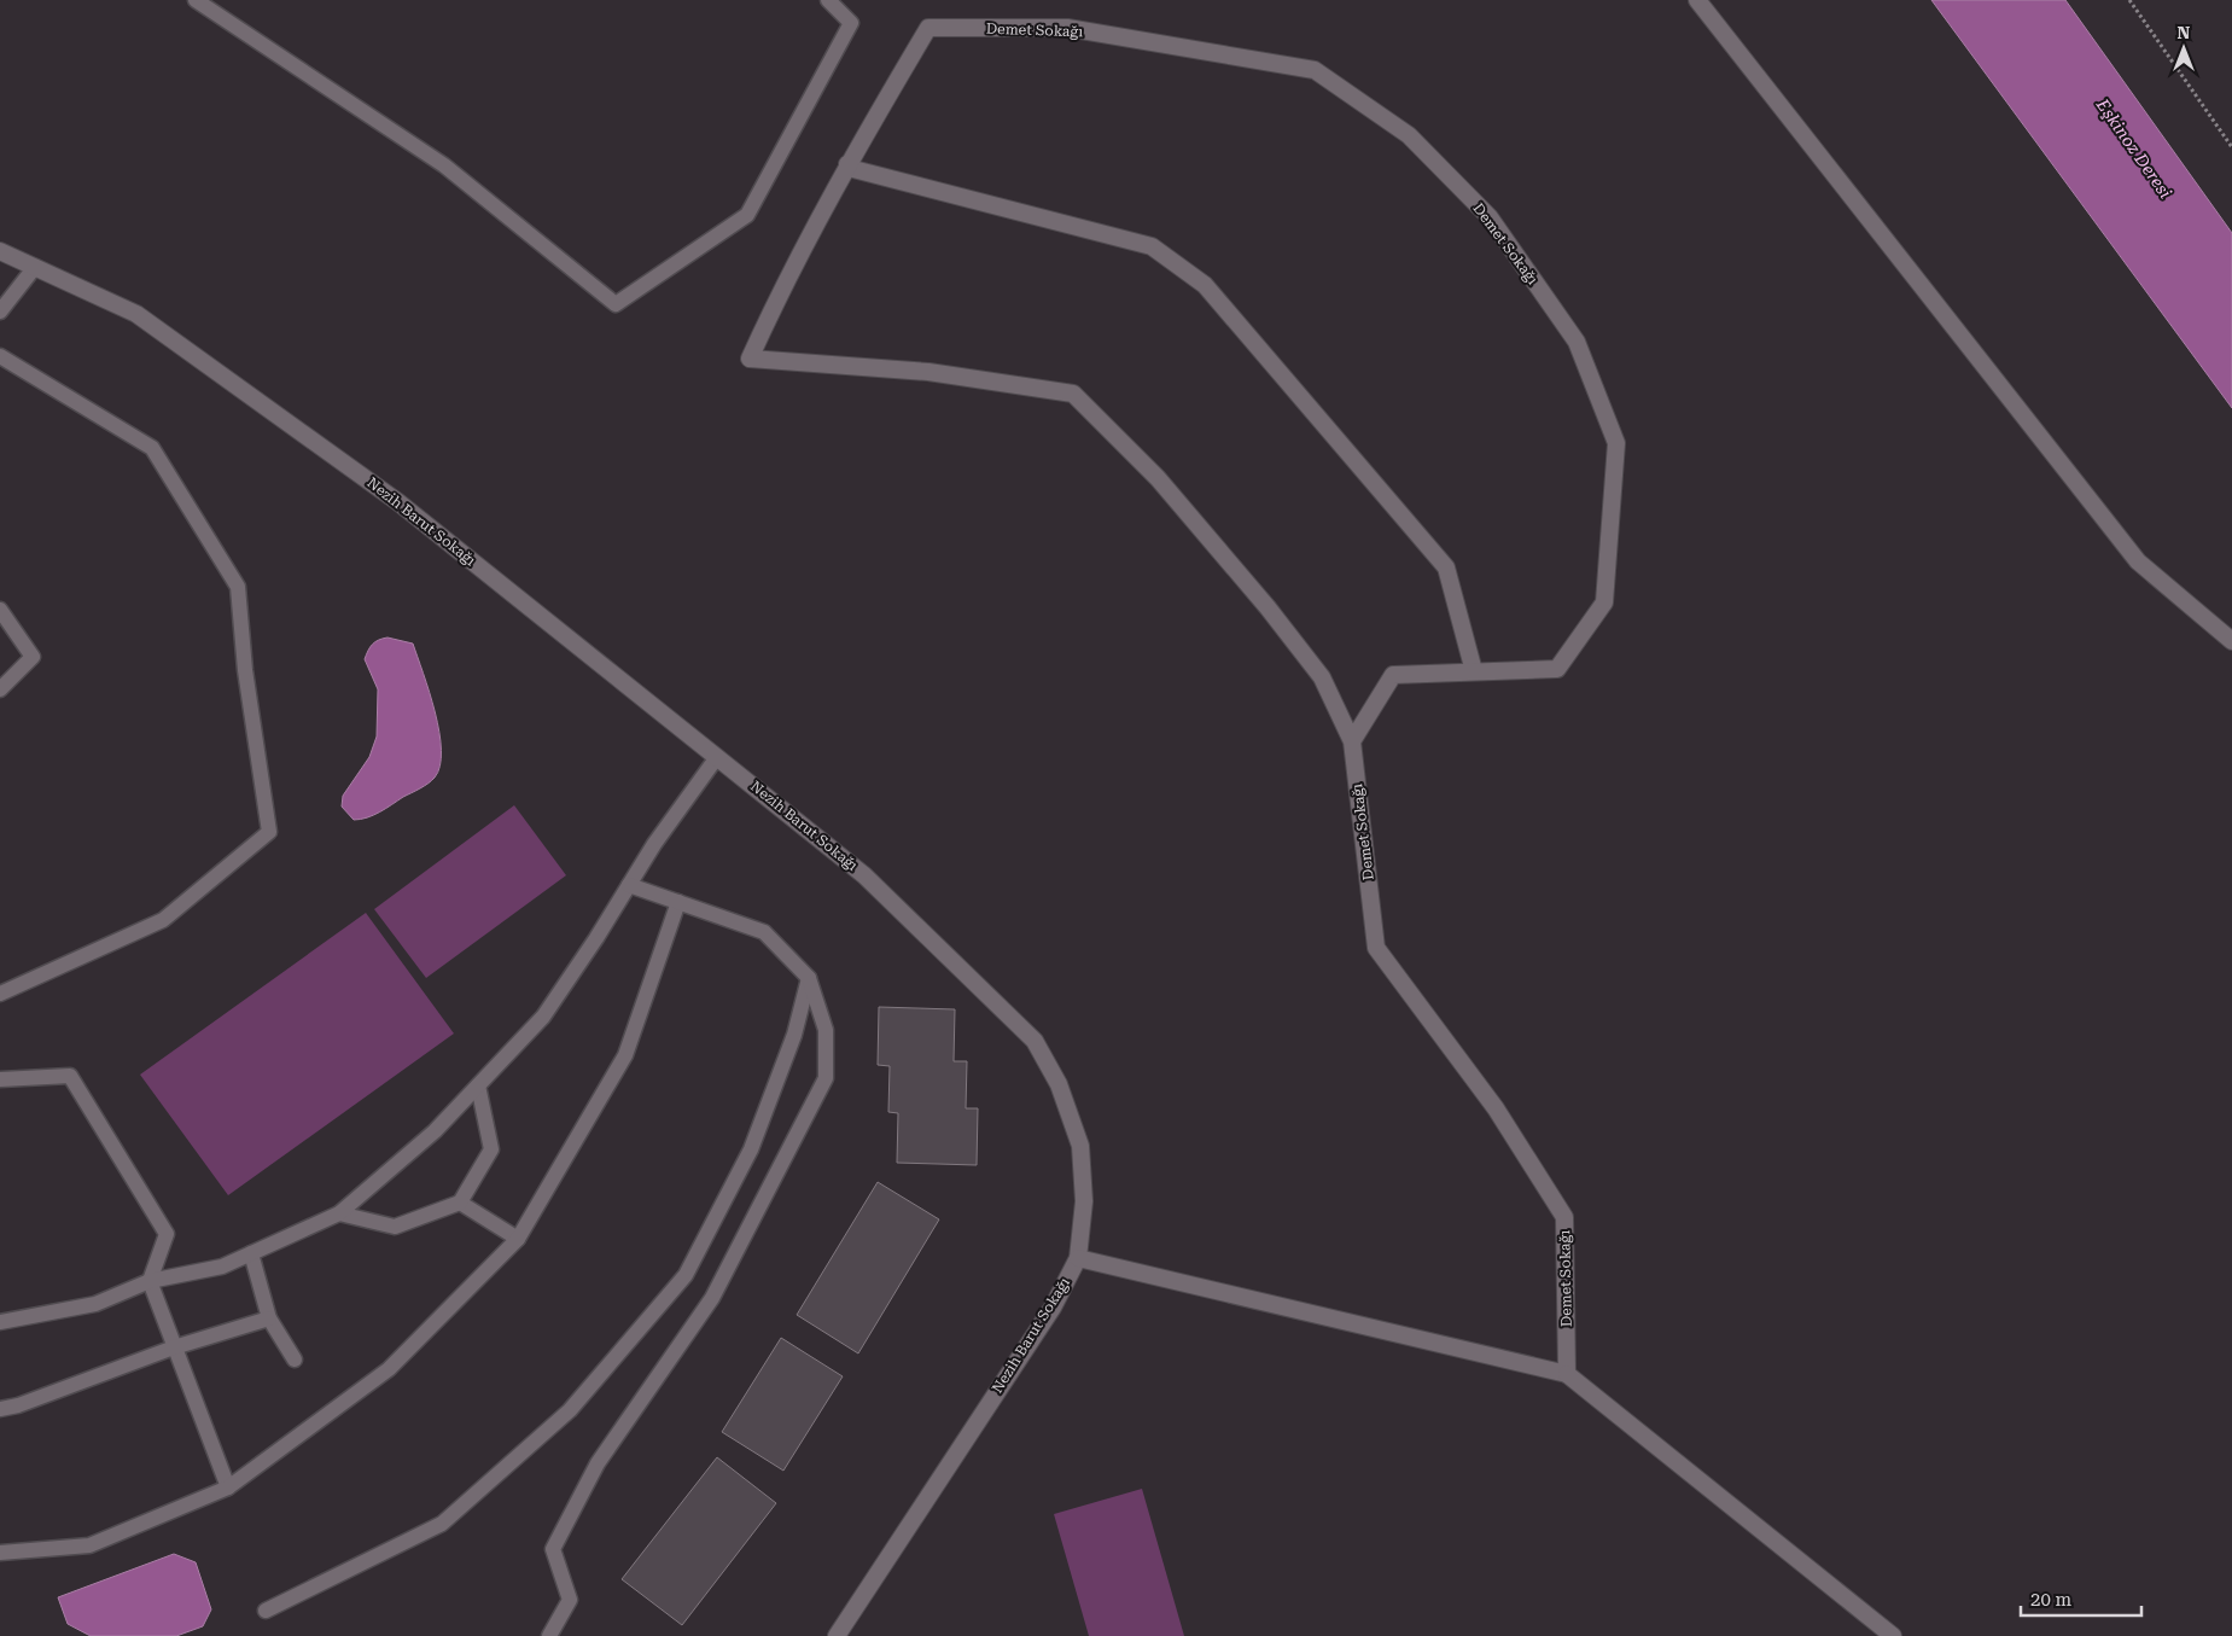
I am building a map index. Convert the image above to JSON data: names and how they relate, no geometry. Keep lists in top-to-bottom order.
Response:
{
  "streets": {
    "street": ["Demet Sokağı", "Nezih Barut Sokağı"]
  },
  "water": ["Eşkinoz Deresi"],
  "scale_bar": "20 m",
  "north": "top"
}
